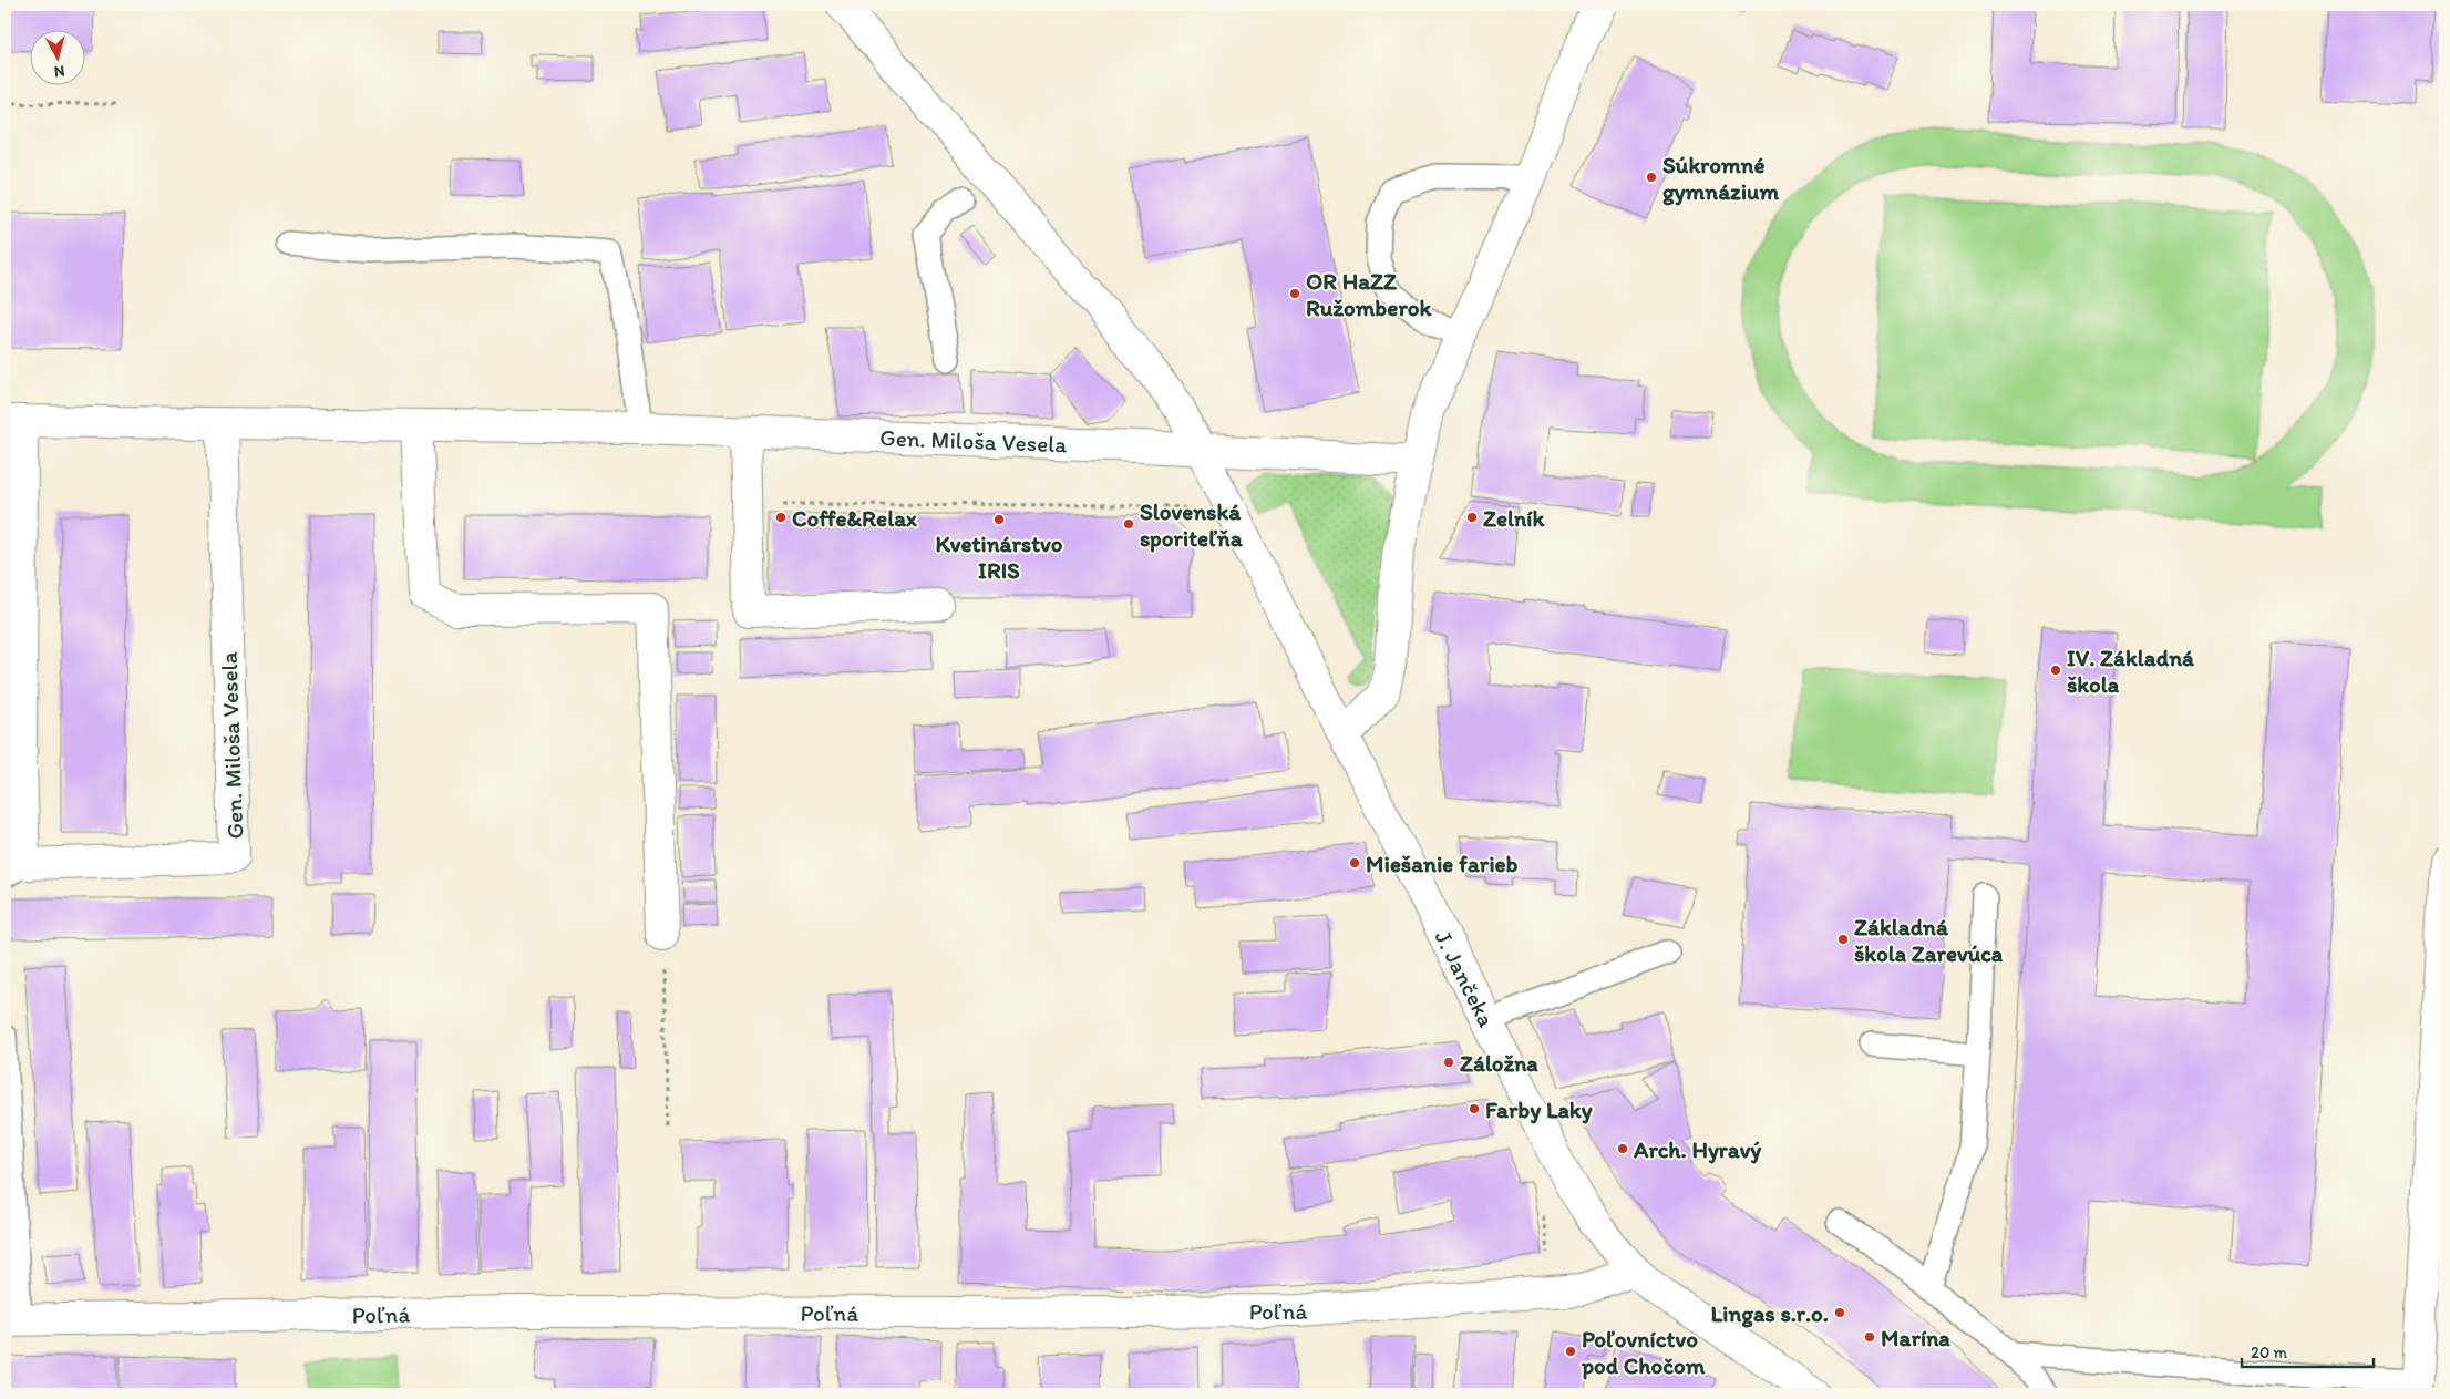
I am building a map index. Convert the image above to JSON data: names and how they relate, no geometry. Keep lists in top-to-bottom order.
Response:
{
  "streets": {
    "street": ["Gen. Miloša Vesela", "J. Jančeka", "Poľná"]
  },
  "crossings": [
    ["Gen. Miloša Vesela", "J. Jančeka"],
    ["J. Jančeka", "Poľná"]
  ],
  "places": [
    "Súkromné gymnázium",
    "OR HaZZ Ružomberok",
    "Coffe&Relax",
    "Zelník",
    "Kvetinárstvo IRIS",
    "Slovenská sporiteľňa",
    "IV. Základná škola",
    "Miešanie farieb",
    "Základná škola Zarevúca",
    "Záložna",
    "Farby Laky",
    "Arch. Hyravý",
    "Lingas s.r.o.",
    "Marína",
    "Poľovníctvo pod Chočom"
  ],
  "scale_bar": "20 m",
  "north": "bottom"
}
